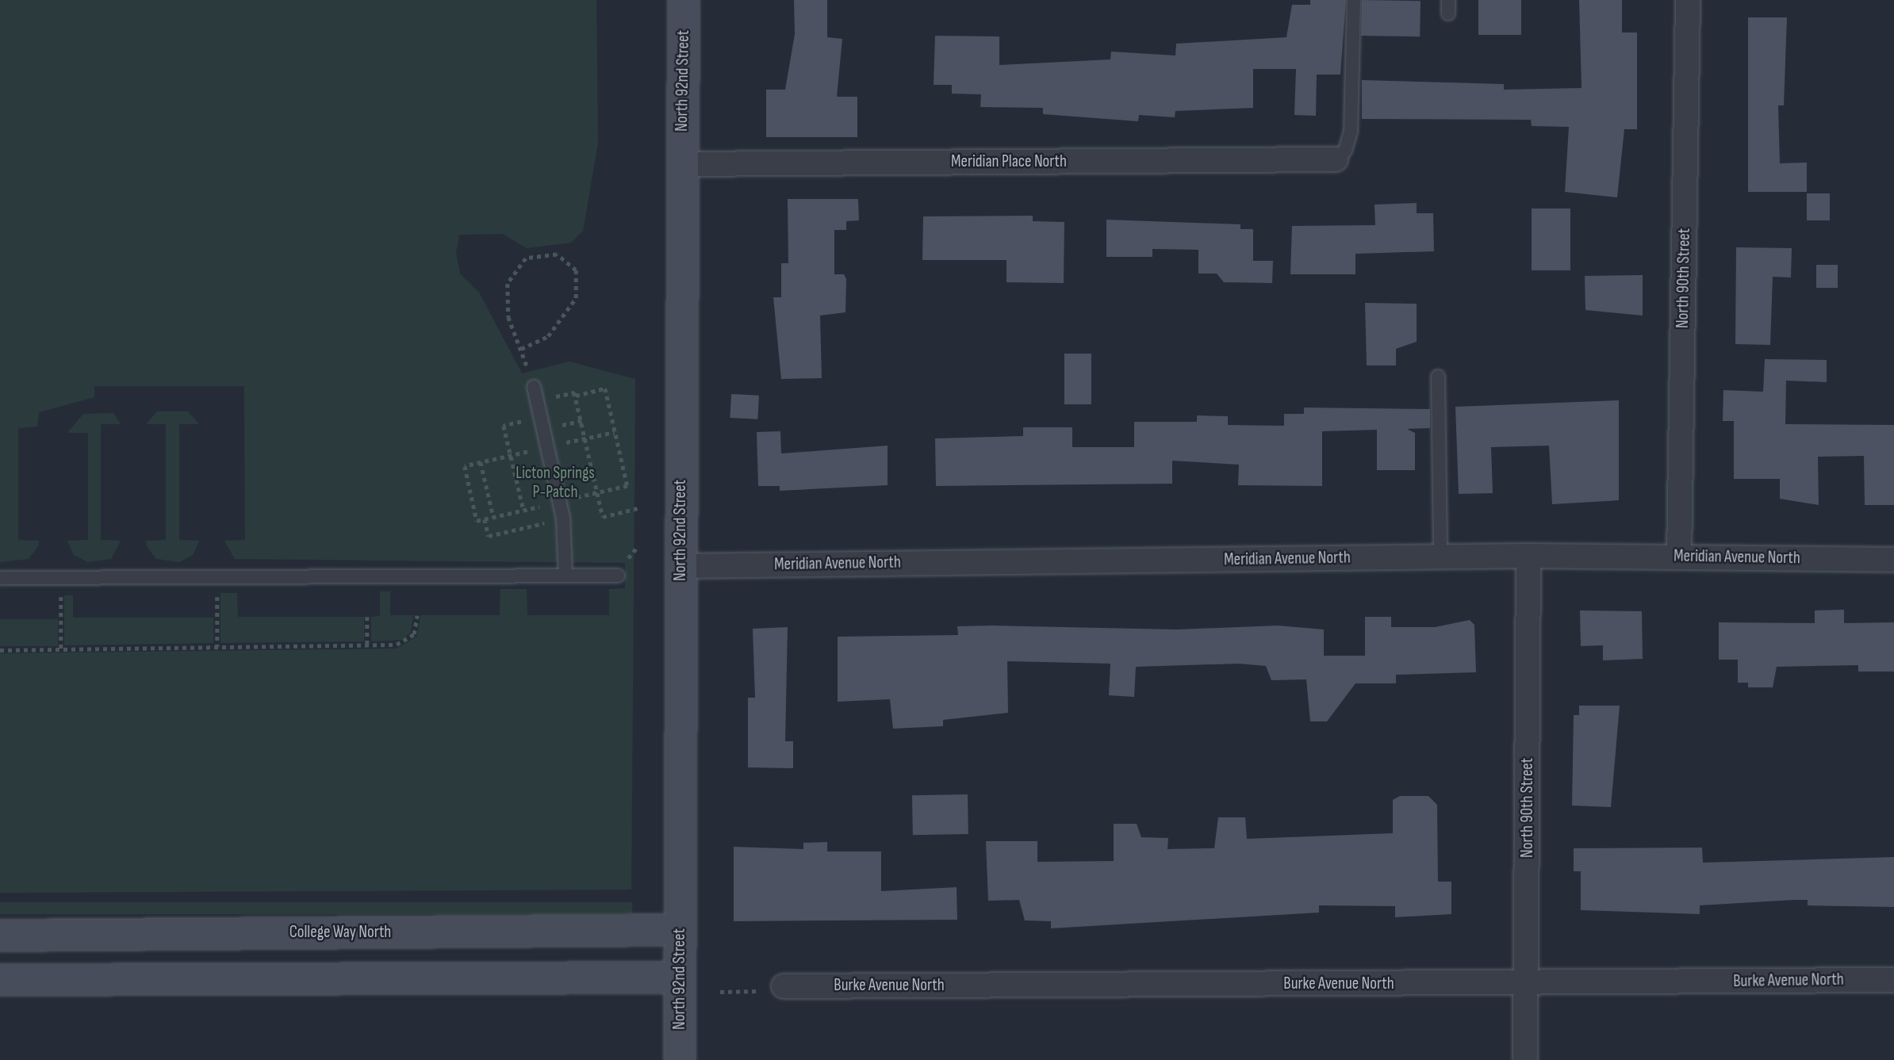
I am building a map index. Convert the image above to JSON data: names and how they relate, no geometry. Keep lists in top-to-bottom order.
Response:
{
  "streets": {
    "street": [
      "North 92nd Street",
      "Meridian Place North",
      "North 90th Street",
      "Meridian Avenue North",
      "College Way North",
      "Burke Avenue North"
    ]
  },
  "crossings": [
    ["North 92nd Street", "Meridian Place North"],
    ["North 92nd Street", "Meridian Avenue North"],
    ["North 92nd Street", "College Way North"],
    ["North 90th Street", "Meridian Avenue North"],
    ["North 90th Street", "Burke Avenue North"]
  ],
  "parks": ["Licton Springs P-Patch"]
}
